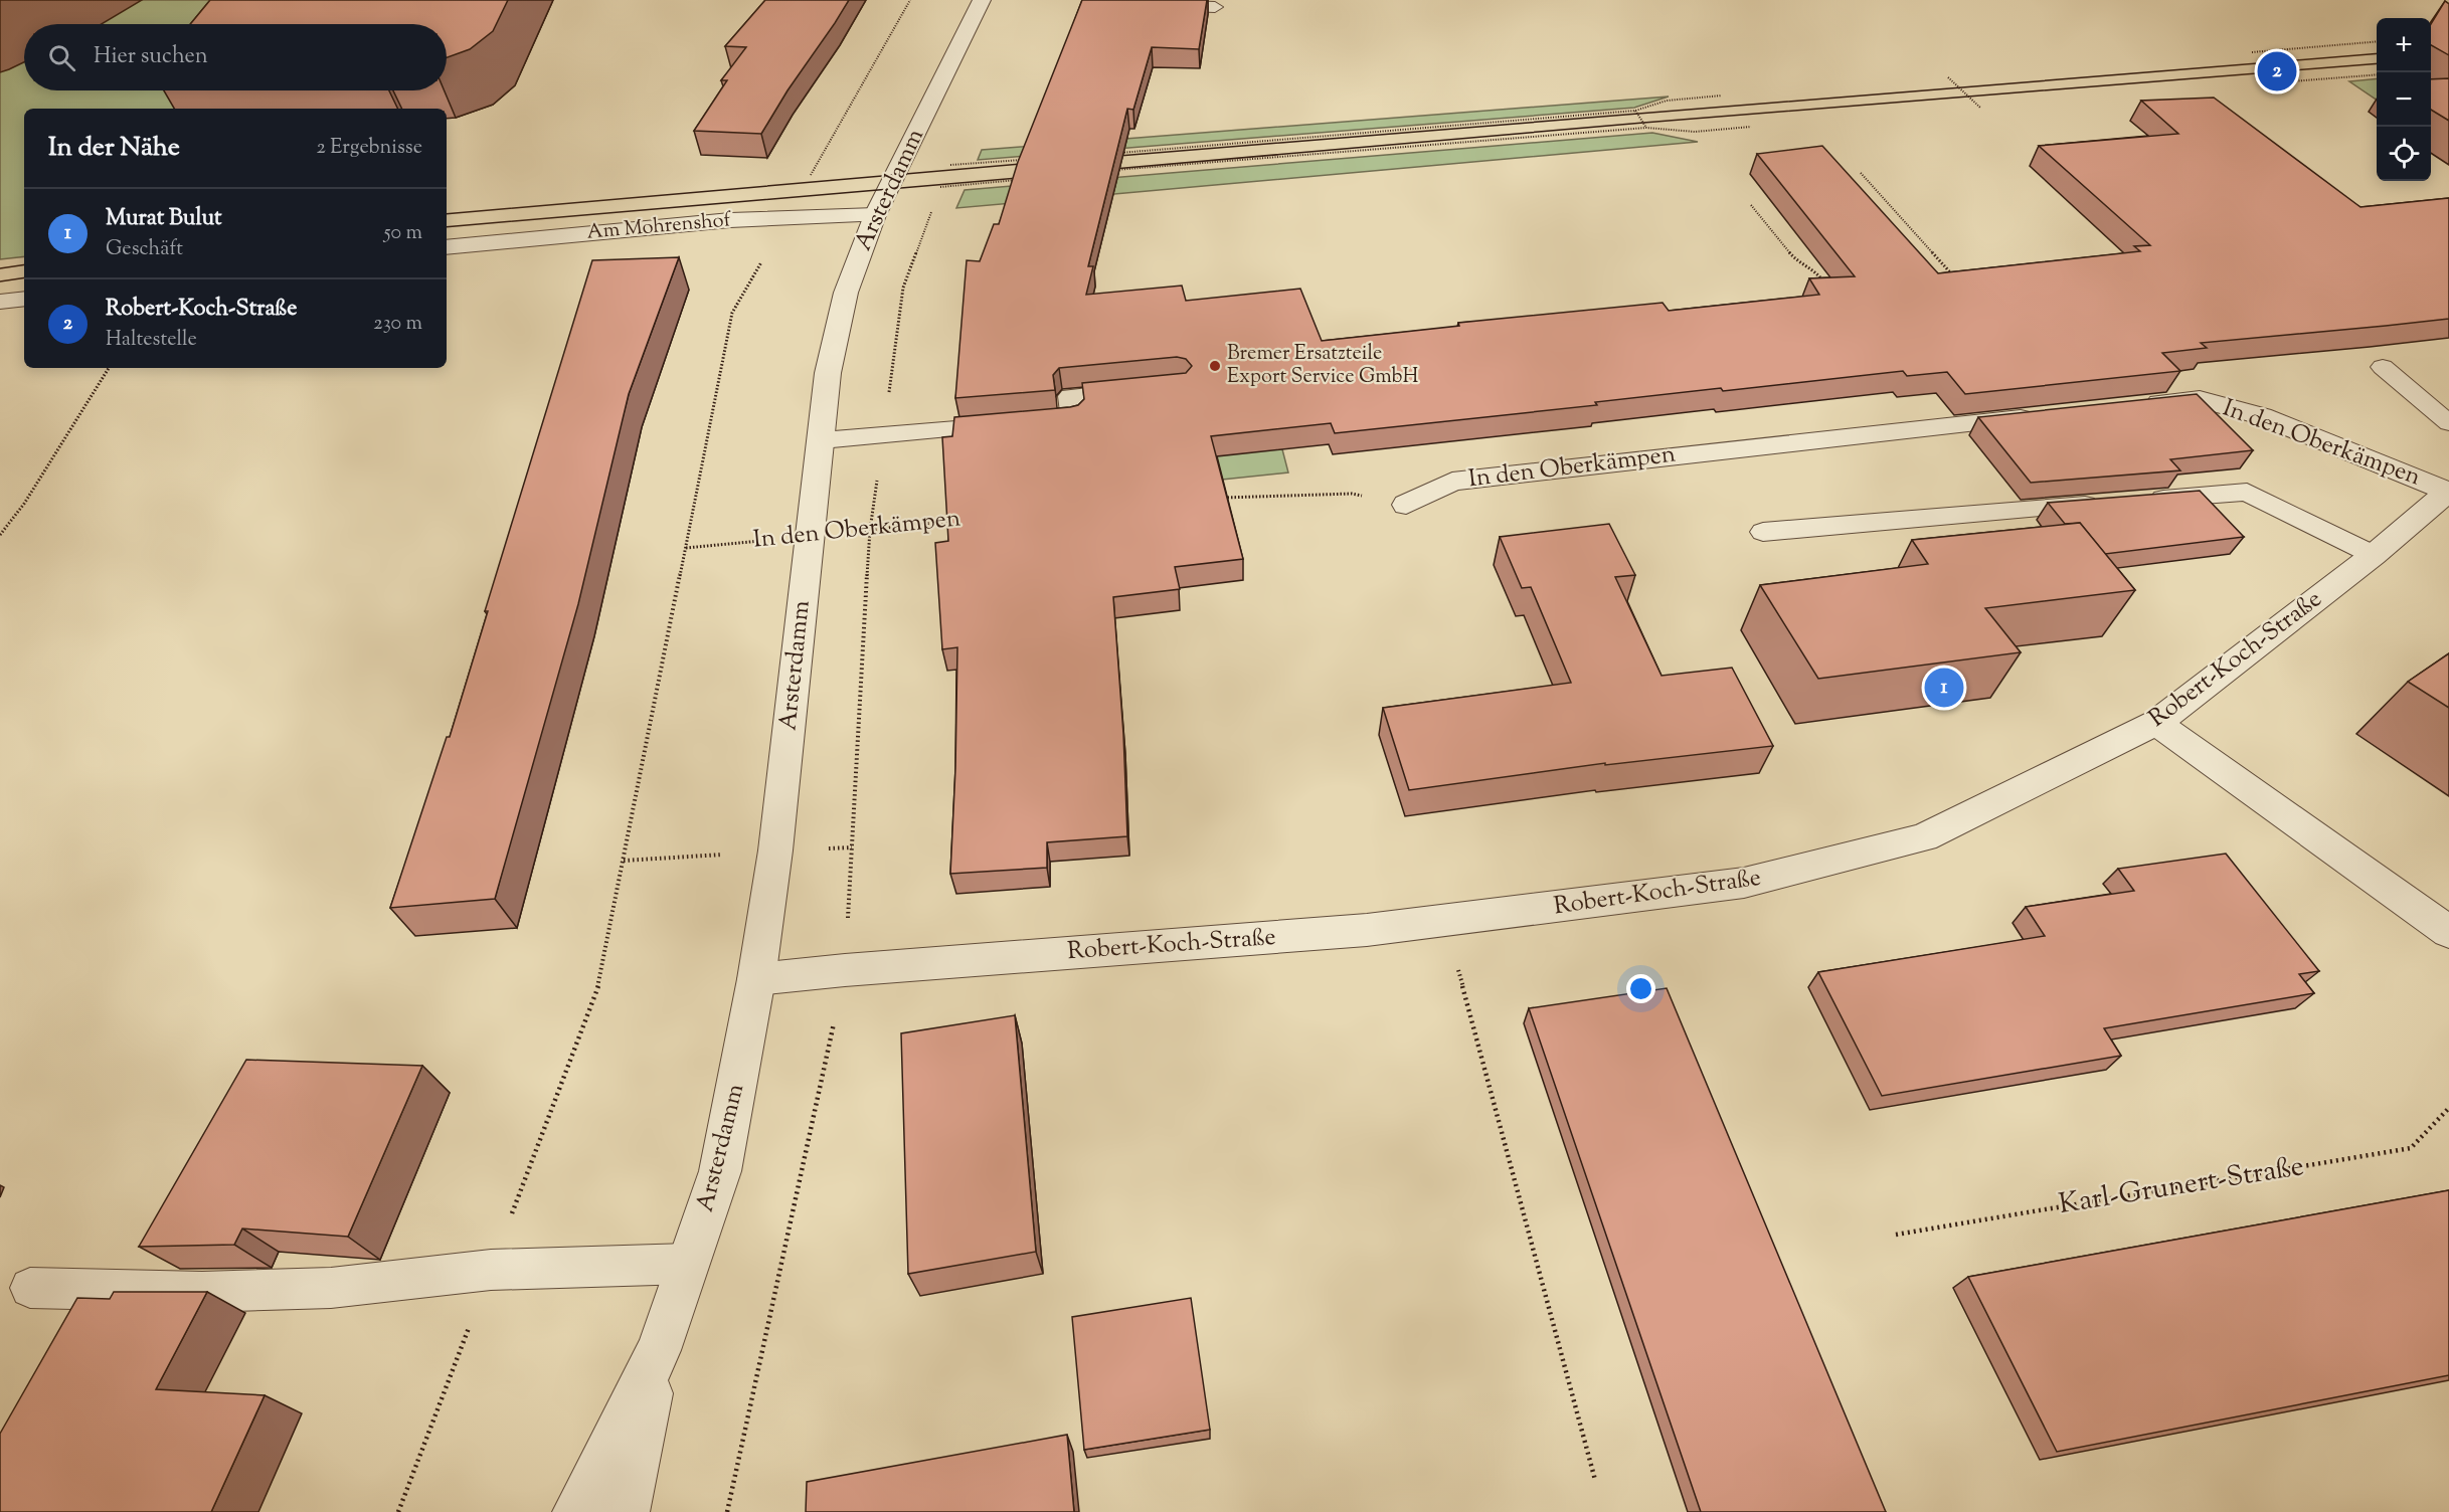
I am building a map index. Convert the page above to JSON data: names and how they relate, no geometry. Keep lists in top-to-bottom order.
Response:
{
  "streets": {
    "street": [
      "Arsterdamm",
      "Am Mohrenshof",
      "In den Oberkämpen",
      "Robert-Koch-Straße"
    ],
    "path": ["Karl-Grunert-Straße"]
  },
  "crossings": [
    ["Arsterdamm", "Am Mohrenshof"],
    ["Arsterdamm", "In den Oberkämpen"],
    ["Arsterdamm", "Robert-Koch-Straße"],
    ["In den Oberkämpen", "Robert-Koch-Straße"]
  ],
  "places": ["Bremer Ersatzteile Export Service GmbH"],
  "page": {
    "map_buttons": ["+", "−"],
    "search": "Hier suchen",
    "pins": ["2", "1"],
    "heading": ["In der Nähe", "2 Ergebnisse"],
    "list": [
      {
        "mark": "1",
        "name": "Murat Bulut",
        "note": "Geschäft",
        "value": "50 m"
      },
      {
        "mark": "2",
        "name": "Robert-Koch-Straße",
        "note": "Haltestelle",
        "value": "230 m"
      }
    ]
  }
}
